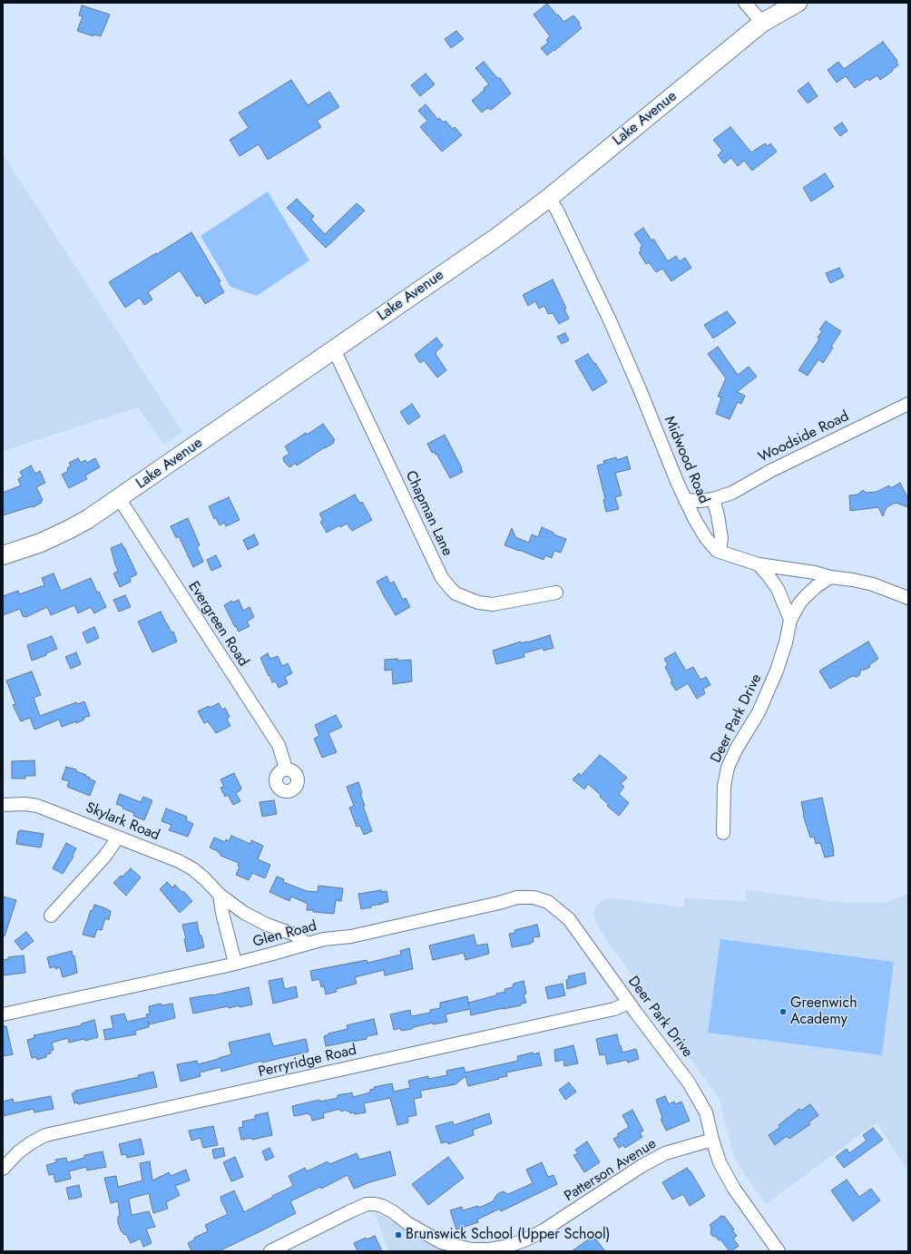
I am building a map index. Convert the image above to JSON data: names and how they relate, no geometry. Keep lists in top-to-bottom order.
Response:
{
  "streets": {
    "main road": ["Lake Avenue"],
    "street": [
      "Woodside Road",
      "Midwood Road",
      "Chapman Lane",
      "Evergreen Road",
      "Deer Park Drive",
      "Skylark Road",
      "Glen Road",
      "Perryridge Road",
      "Patterson Avenue"
    ]
  },
  "crossings": [
    ["Lake Avenue", "Midwood Road"],
    ["Lake Avenue", "Chapman Lane"],
    ["Lake Avenue", "Evergreen Road"],
    ["Woodside Road", "Midwood Road"],
    ["Midwood Road", "Deer Park Drive"],
    ["Deer Park Drive", "Glen Road"],
    ["Deer Park Drive", "Perryridge Road"],
    ["Deer Park Drive", "Patterson Avenue"],
    ["Skylark Road", "Glen Road"]
  ],
  "places": ["Greenwich Academy", "Brunswick School (Upper School)"]
}
